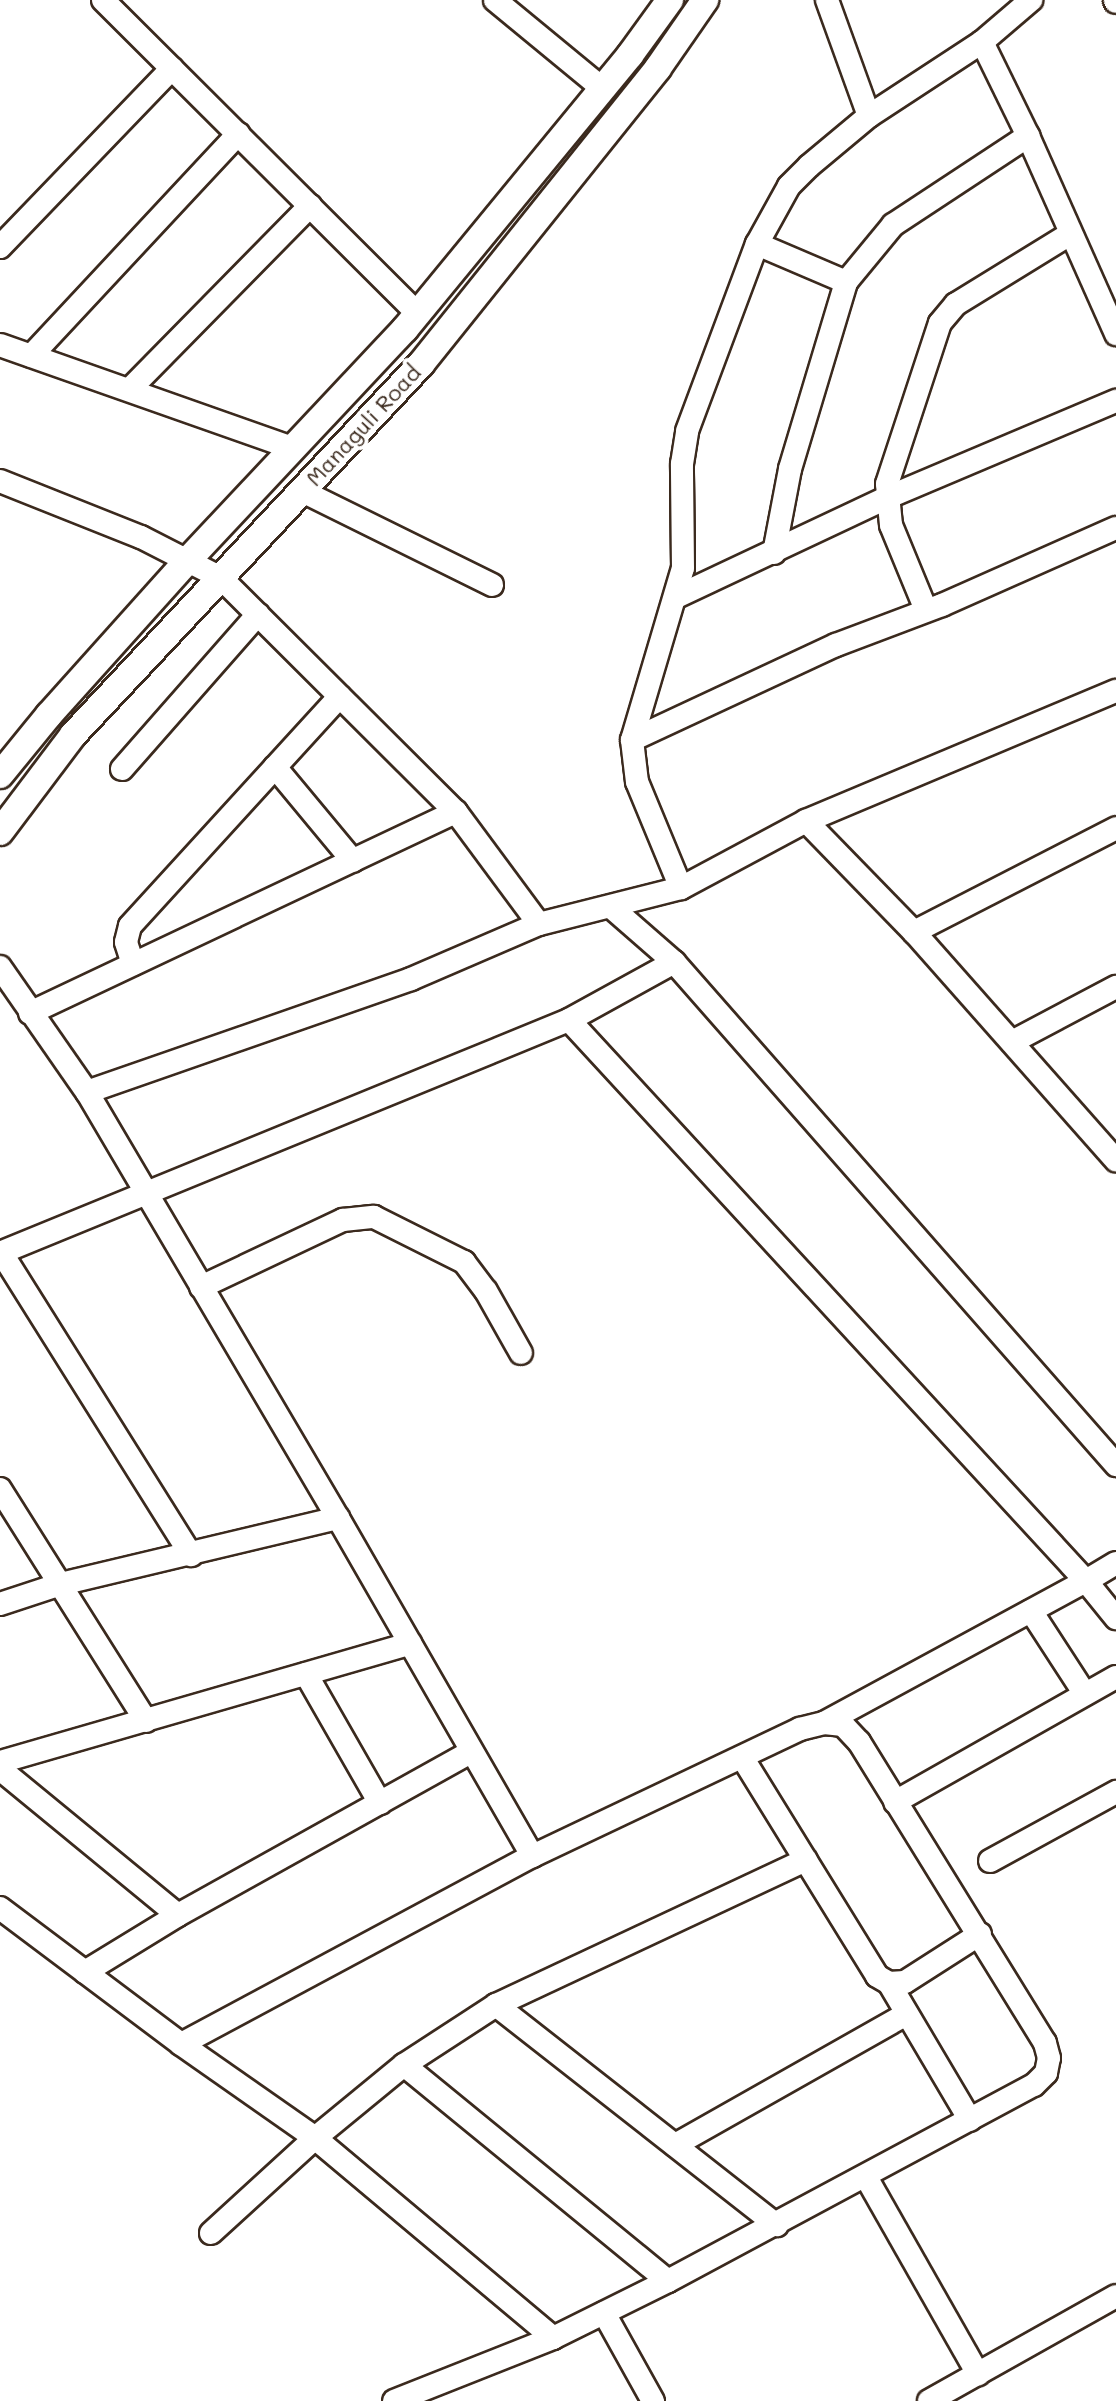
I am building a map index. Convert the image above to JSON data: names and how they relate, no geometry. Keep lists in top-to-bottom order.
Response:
{
  "streets": {
    "main road": ["Managuli Road"]
  }
}
